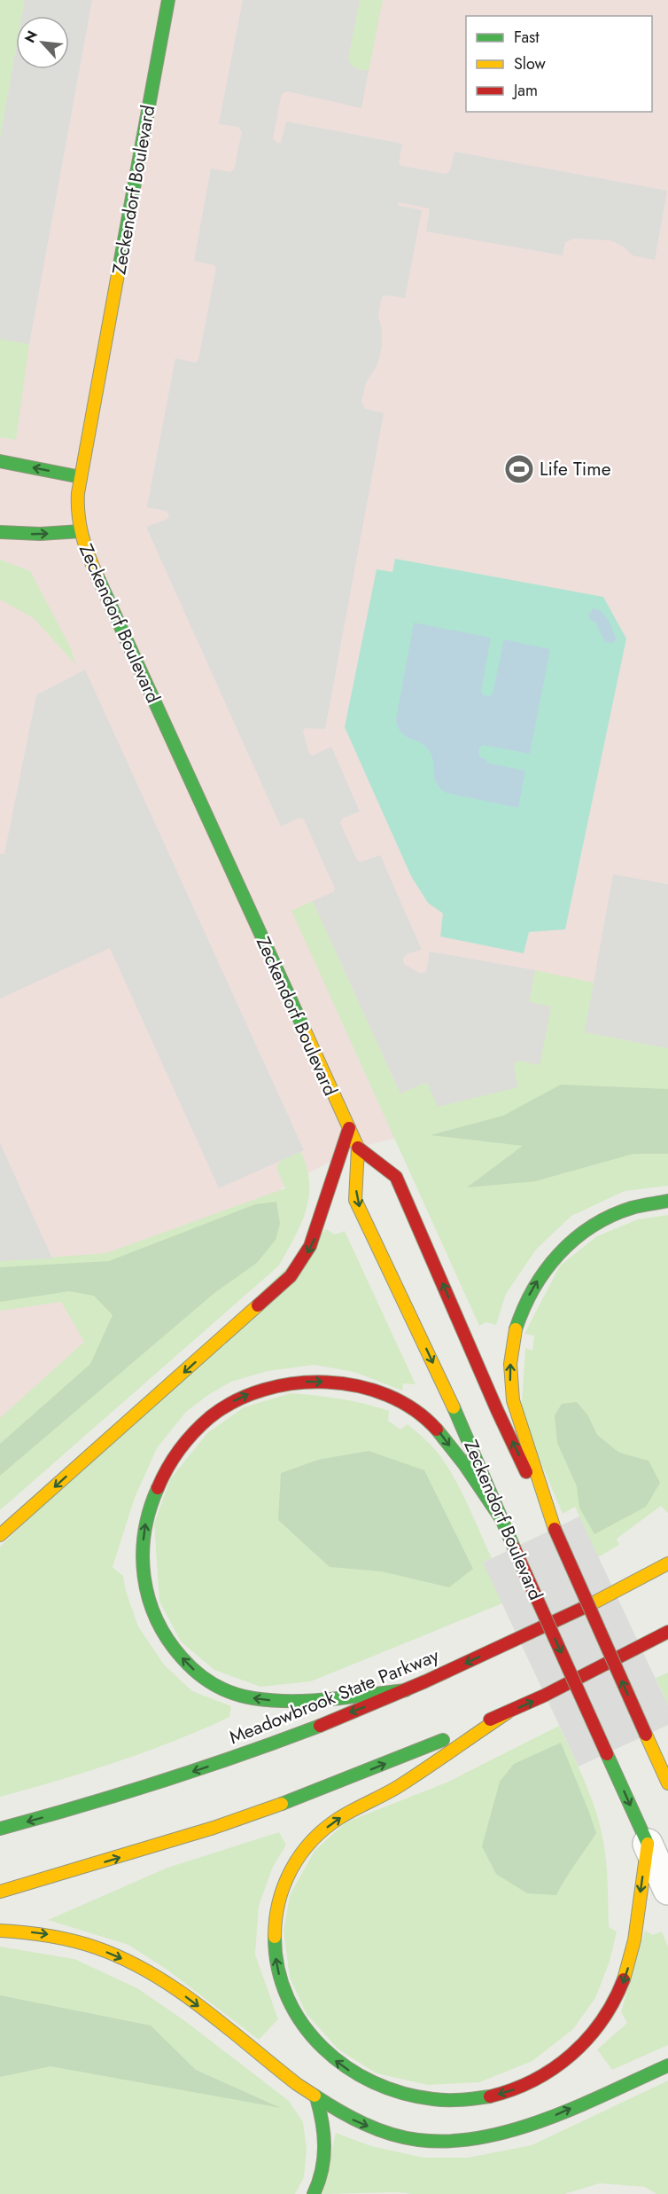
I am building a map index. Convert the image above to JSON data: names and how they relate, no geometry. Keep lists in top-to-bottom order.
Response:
{
  "streets": {
    "main road": ["Zeckendorf Boulevard", "Meadowbrook State Parkway"]
  },
  "places": {
    "sports": ["Life Time"]
  },
  "legend": ["Fast", "Slow", "Jam"],
  "north": "top left"
}
